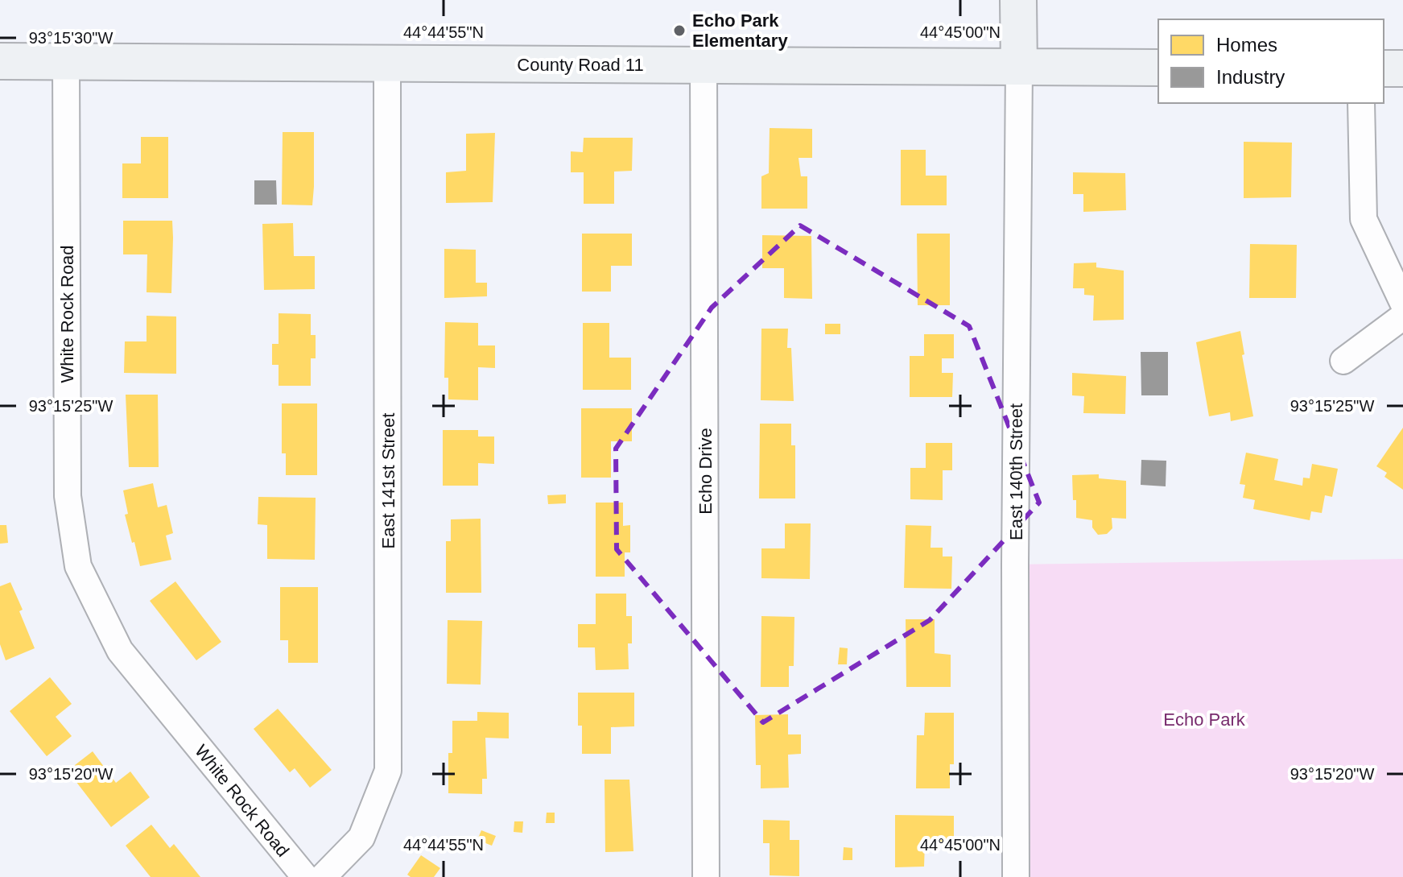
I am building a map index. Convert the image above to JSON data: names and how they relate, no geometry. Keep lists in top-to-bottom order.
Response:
{
  "streets": {
    "street": [
      "County Road 11",
      "White Rock Road",
      "Echo Drive",
      "East 140th Street",
      "East 141st Street"
    ]
  },
  "crossings": [
    ["County Road 11", "White Rock Road"],
    ["County Road 11", "Echo Drive"],
    ["County Road 11", "East 140th Street"],
    ["County Road 11", "East 141st Street"]
  ],
  "parks": ["Echo Park"],
  "places": ["Echo Park Elementary"],
  "legend": ["Homes", "Industry"],
  "coordinates": [
    "44°44'55\"N",
    "44°45'00\"N",
    "93°15'30\"W",
    "93°15'25\"W",
    "93°15'20\"W"
  ]
}
